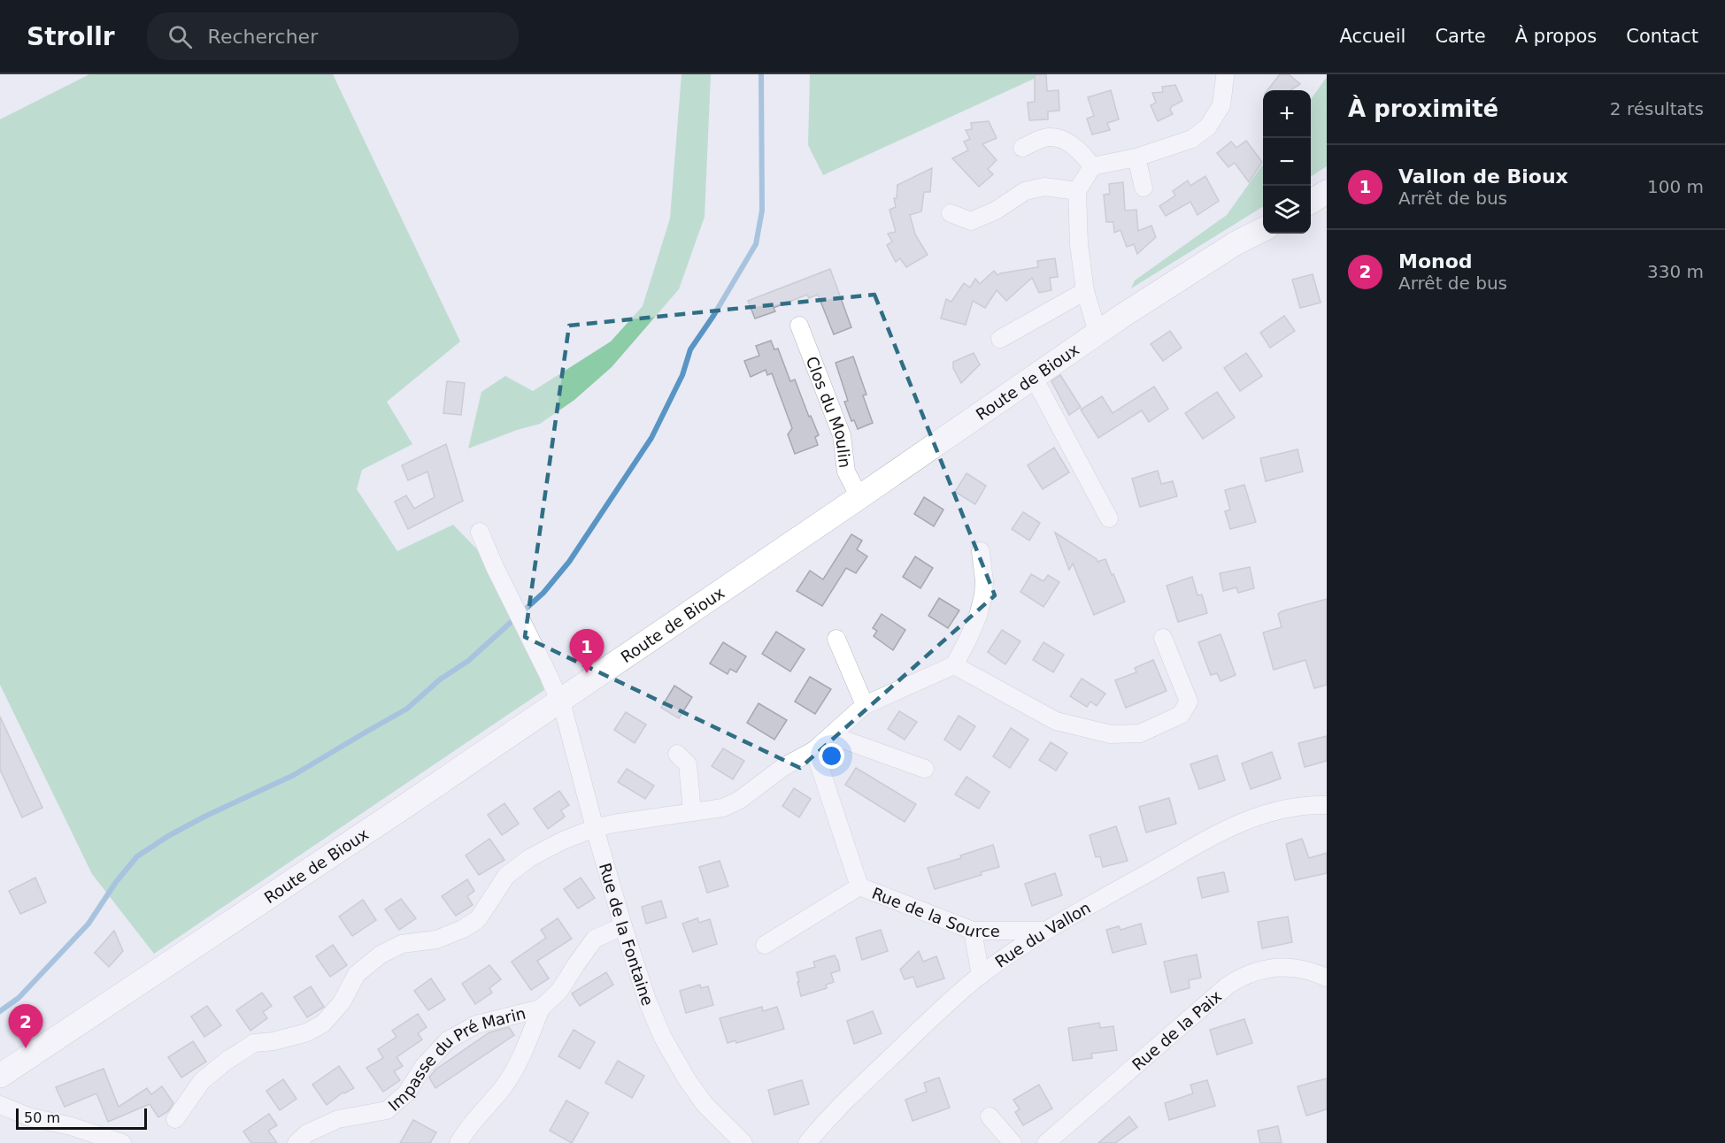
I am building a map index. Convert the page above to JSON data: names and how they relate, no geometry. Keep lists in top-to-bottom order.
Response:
{
  "streets": {
    "main road": ["Route de Bioux"],
    "street": [
      "Clos du Moulin",
      "Rue de la Source",
      "Rue de la Fontaine",
      "Rue du Vallon",
      "Rue de la Paix",
      "Impasse du Pré Marin"
    ]
  },
  "crossings": [
    ["Route de Bioux", "Clos du Moulin"],
    ["Route de Bioux", "Rue de la Fontaine"],
    ["Rue de la Source", "Rue du Vallon"],
    ["Rue de la Fontaine", "Impasse du Pré Marin"]
  ],
  "scale_bar": "50 m",
  "page": {
    "header": "Strollr",
    "search": "Rechercher",
    "nav": [
      "Accueil",
      "Carte",
      "À propos",
      "Contact"
    ],
    "heading": ["À proximité", "2 résultats"],
    "map_buttons": ["+", "−"],
    "list": [
      {
        "mark": "1",
        "name": "Vallon de Bioux",
        "note": "Arrêt de bus",
        "value": "100 m"
      },
      {
        "mark": "2",
        "name": "Monod",
        "note": "Arrêt de bus",
        "value": "330 m"
      }
    ],
    "pins": ["1", "2"],
    "scale": "50 m"
  }
}
